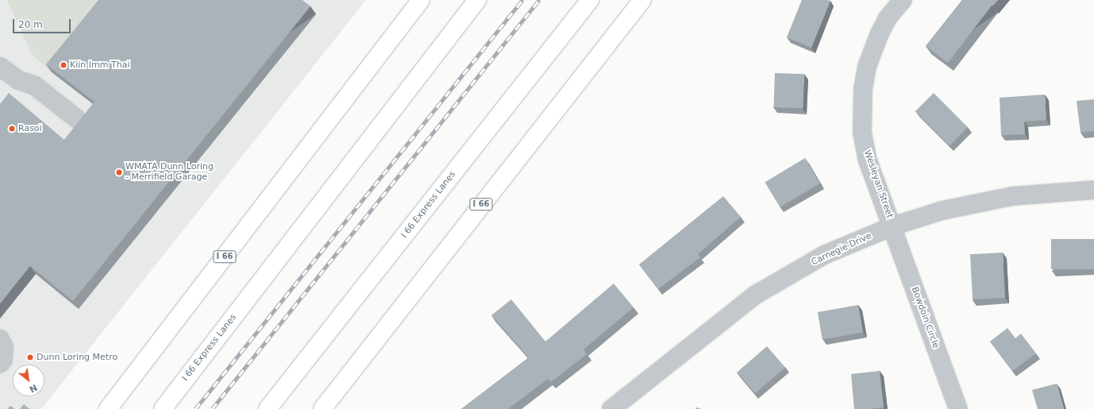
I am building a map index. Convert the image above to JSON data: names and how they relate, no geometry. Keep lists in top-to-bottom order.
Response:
{
  "streets": {
    "highway": ["I 66", "I 66 Express Lanes"],
    "street": ["Wesleyan Street", "Carnegie Drive", "Bowdoin Circle"]
  },
  "crossings": [
    ["Wesleyan Street", "Carnegie Drive"],
    ["Wesleyan Street", "Bowdoin Circle"],
    ["Carnegie Drive", "Bowdoin Circle"]
  ],
  "places": [
    "Kiin Imm Thai",
    "Rasoi",
    "WMATA Dunn Loring - Merrifield Garage",
    "Dunn Loring Metro"
  ],
  "scale_bar": "20 m",
  "north": "bottom right"
}
